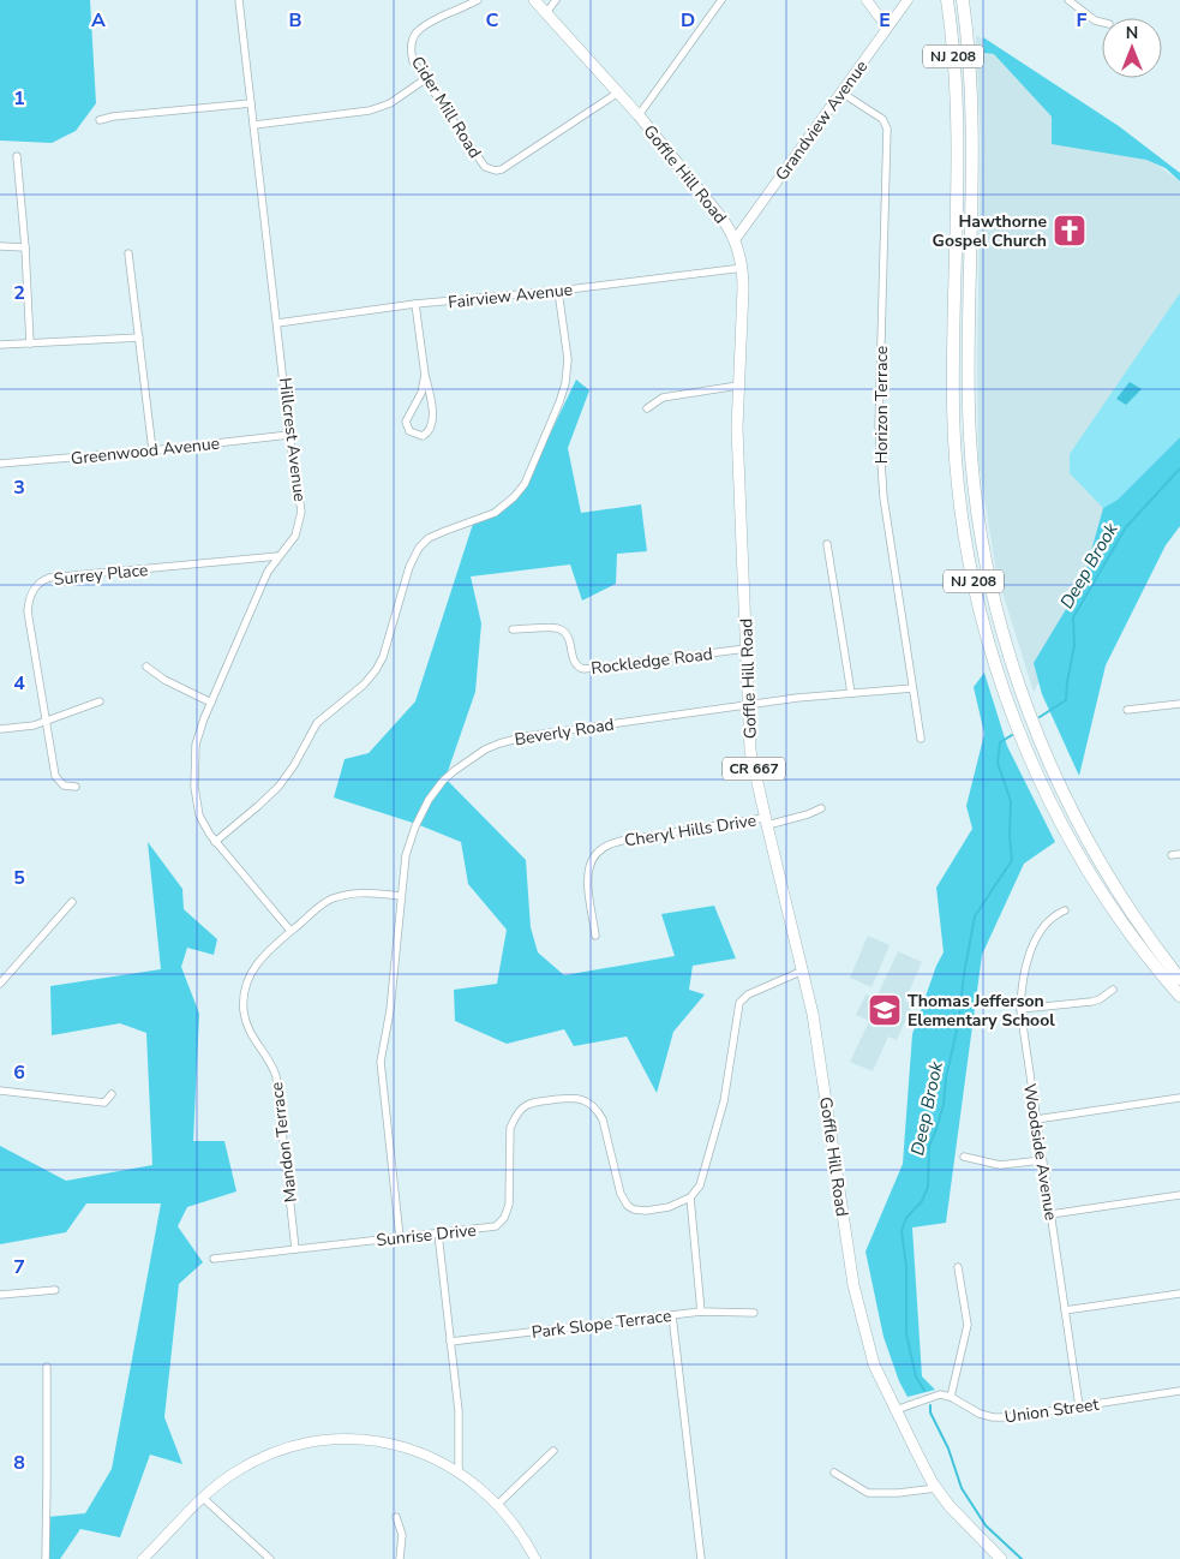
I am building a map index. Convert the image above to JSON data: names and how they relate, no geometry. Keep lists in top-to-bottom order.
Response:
{
  "streets": {
    "highway": ["NJ 208"],
    "main road": ["Goffle Hill Road", "CR 667"],
    "street": [
      "Cider Mill Road",
      "Grandview Avenue",
      "Fairview Avenue",
      "Horizon Terrace",
      "Hillcrest Avenue",
      "Greenwood Avenue",
      "Surrey Place",
      "Rockledge Road",
      "Beverly Road",
      "Cheryl Hills Drive",
      "Mandon Terrace",
      "Woodside Avenue",
      "Sunrise Drive",
      "Park Slope Terrace",
      "Union Street"
    ]
  },
  "crossings": [
    ["Cider Mill Road", "Goffle Hill Road"],
    ["Grandview Avenue", "Goffle Hill Road"],
    ["Grandview Avenue", "Horizon Terrace"],
    ["Goffle Hill Road", "Fairview Avenue"],
    ["Goffle Hill Road", "Rockledge Road"],
    ["Goffle Hill Road", "Beverly Road"],
    ["Goffle Hill Road", "Cheryl Hills Drive"],
    ["Fairview Avenue", "Hillcrest Avenue"],
    ["Horizon Terrace", "Beverly Road"],
    ["Hillcrest Avenue", "Greenwood Avenue"],
    ["Hillcrest Avenue", "Surrey Place"],
    ["Hillcrest Avenue", "Mandon Terrace"],
    ["Beverly Road", "Mandon Terrace"],
    ["Beverly Road", "Sunrise Drive"],
    ["Mandon Terrace", "Sunrise Drive"],
    ["Woodside Avenue", "Union Street"]
  ],
  "water": ["Deep Brook"],
  "places": {
    "church": ["Hawthorne Gospel Church"],
    "school or university": ["Thomas Jefferson Elementary School"]
  },
  "north": "top",
  "grid": {
    "columns": [
      "A",
      "B",
      "C",
      "D",
      "E",
      "F"
    ],
    "rows": [
      "1",
      "2",
      "3",
      "4",
      "5",
      "6",
      "7",
      "8"
    ]
  }
}
